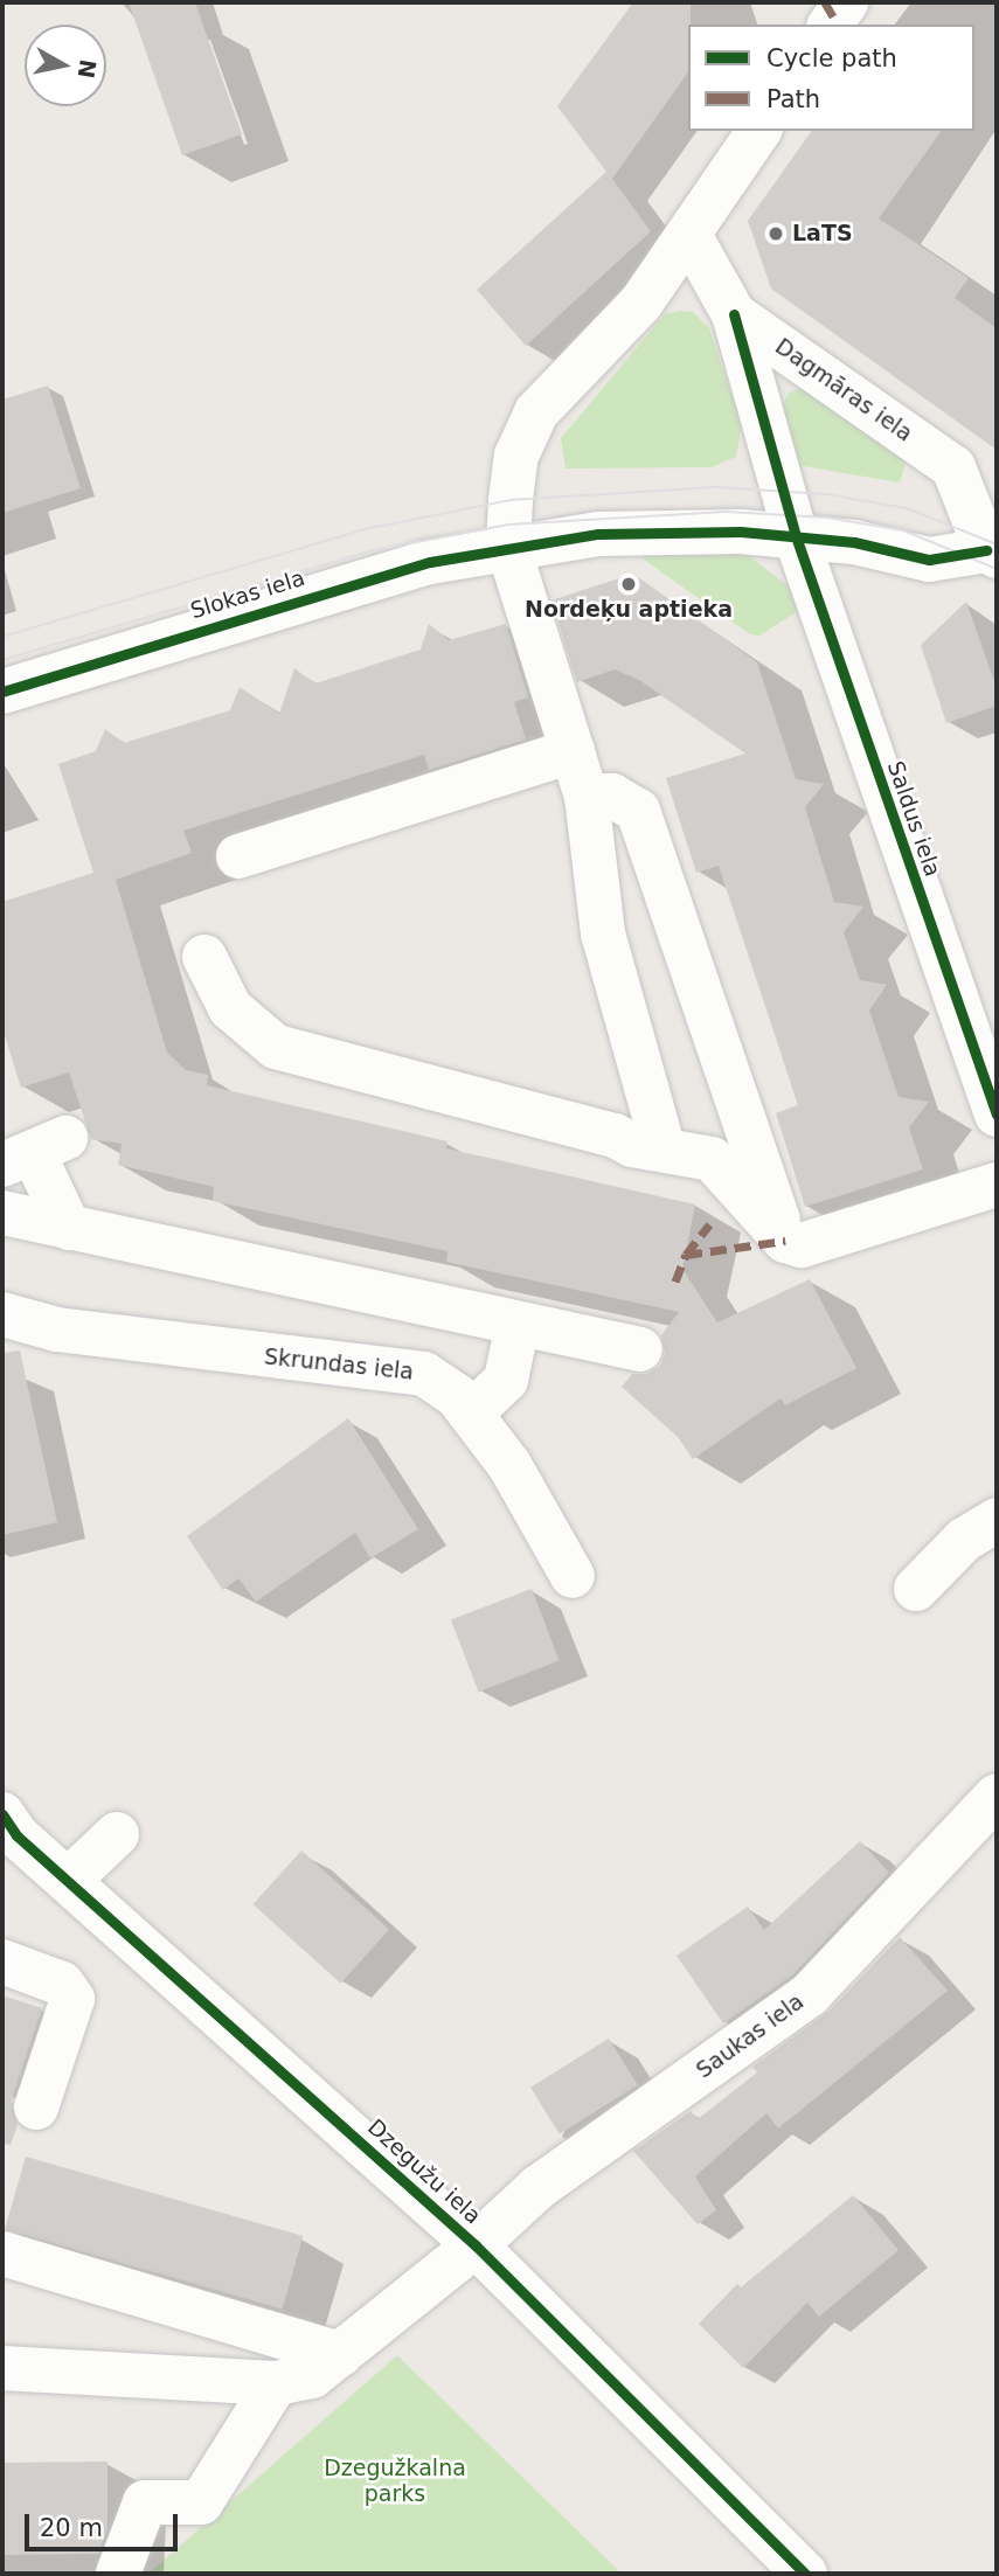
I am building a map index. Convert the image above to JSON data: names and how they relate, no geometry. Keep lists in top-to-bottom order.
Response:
{
  "streets": {
    "street": [
      "Dagmāras iela",
      "Slokas iela",
      "Saldus iela",
      "Skrundas iela",
      "Saukas iela",
      "Dzegužu iela"
    ]
  },
  "crossings": [
    ["Dagmāras iela", "Slokas iela"],
    ["Dagmāras iela", "Saldus iela"],
    ["Saukas iela", "Dzegužu iela"]
  ],
  "parks": ["Dzegužkalna parks"],
  "places": ["LaTS", "Nordeķu aptieka"],
  "legend": ["Cycle path", "Path"],
  "scale_bar": "20 m",
  "north": "right"
}
